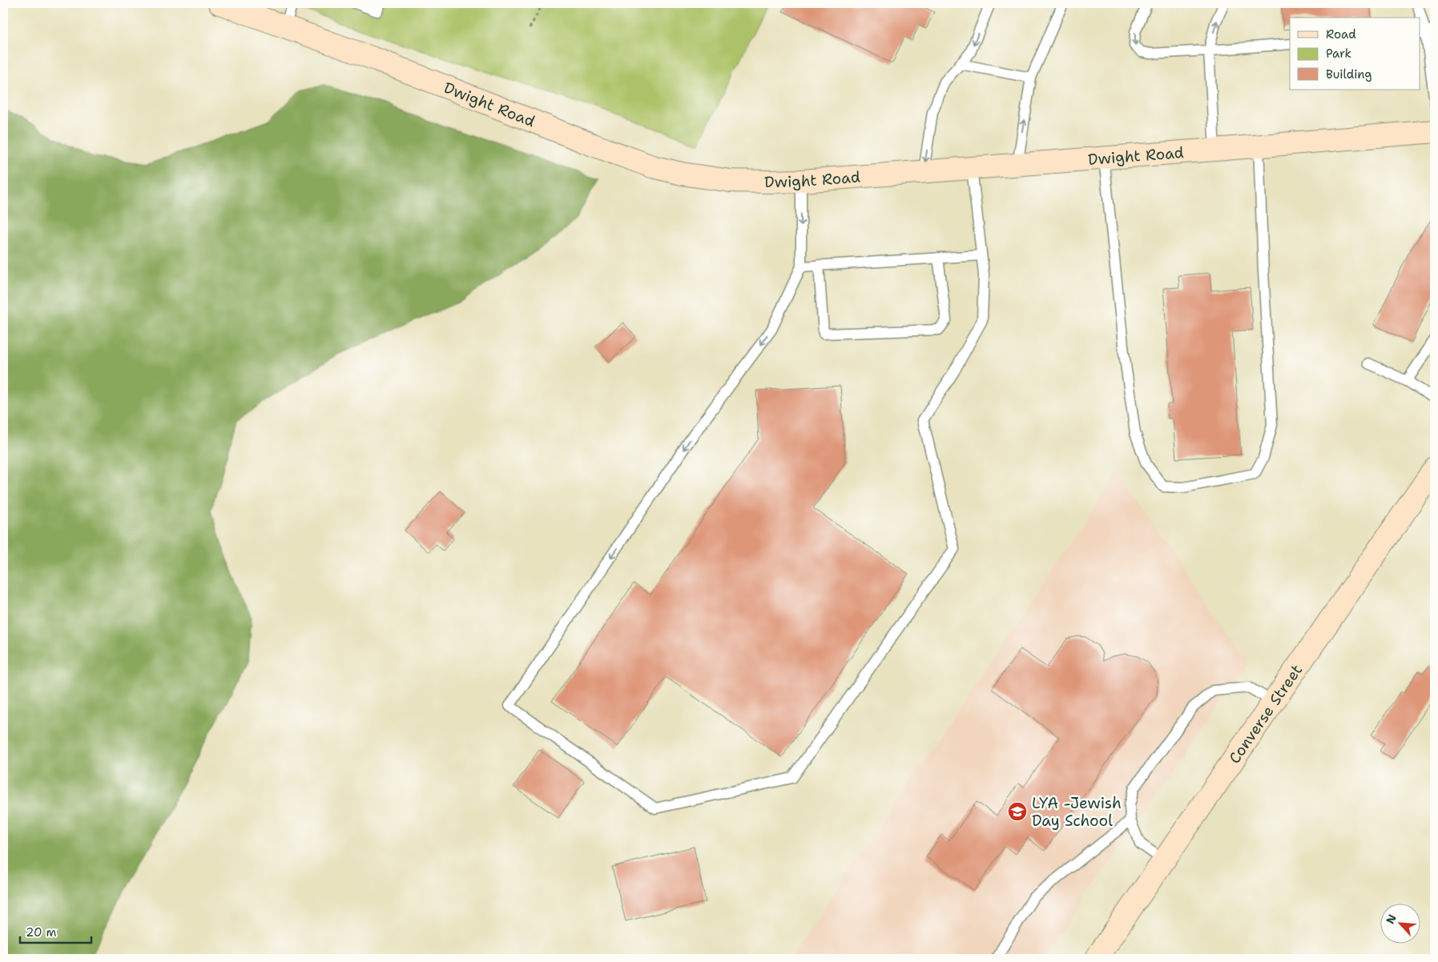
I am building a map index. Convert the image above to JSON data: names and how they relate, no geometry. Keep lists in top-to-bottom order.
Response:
{
  "streets": {
    "main road": ["Dwight Road", "Converse Street"]
  },
  "places": {
    "school or university": ["LYA -Jewish Day School"]
  },
  "legend": ["Road", "Park", "Building"],
  "scale_bar": "20 m",
  "north": "top left"
}
